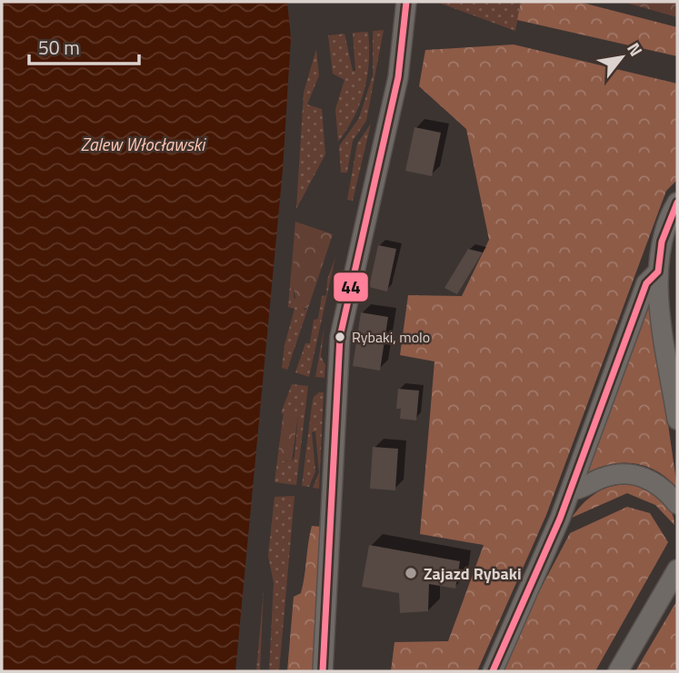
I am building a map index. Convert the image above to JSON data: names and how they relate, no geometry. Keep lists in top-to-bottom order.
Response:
{
  "water": ["Zalew Włocławski"],
  "places": ["Rybaki, molo", "Zajazd Rybaki"],
  "lines": ["transit line 44"],
  "scale_bar": "50 m",
  "north": "top right"
}
